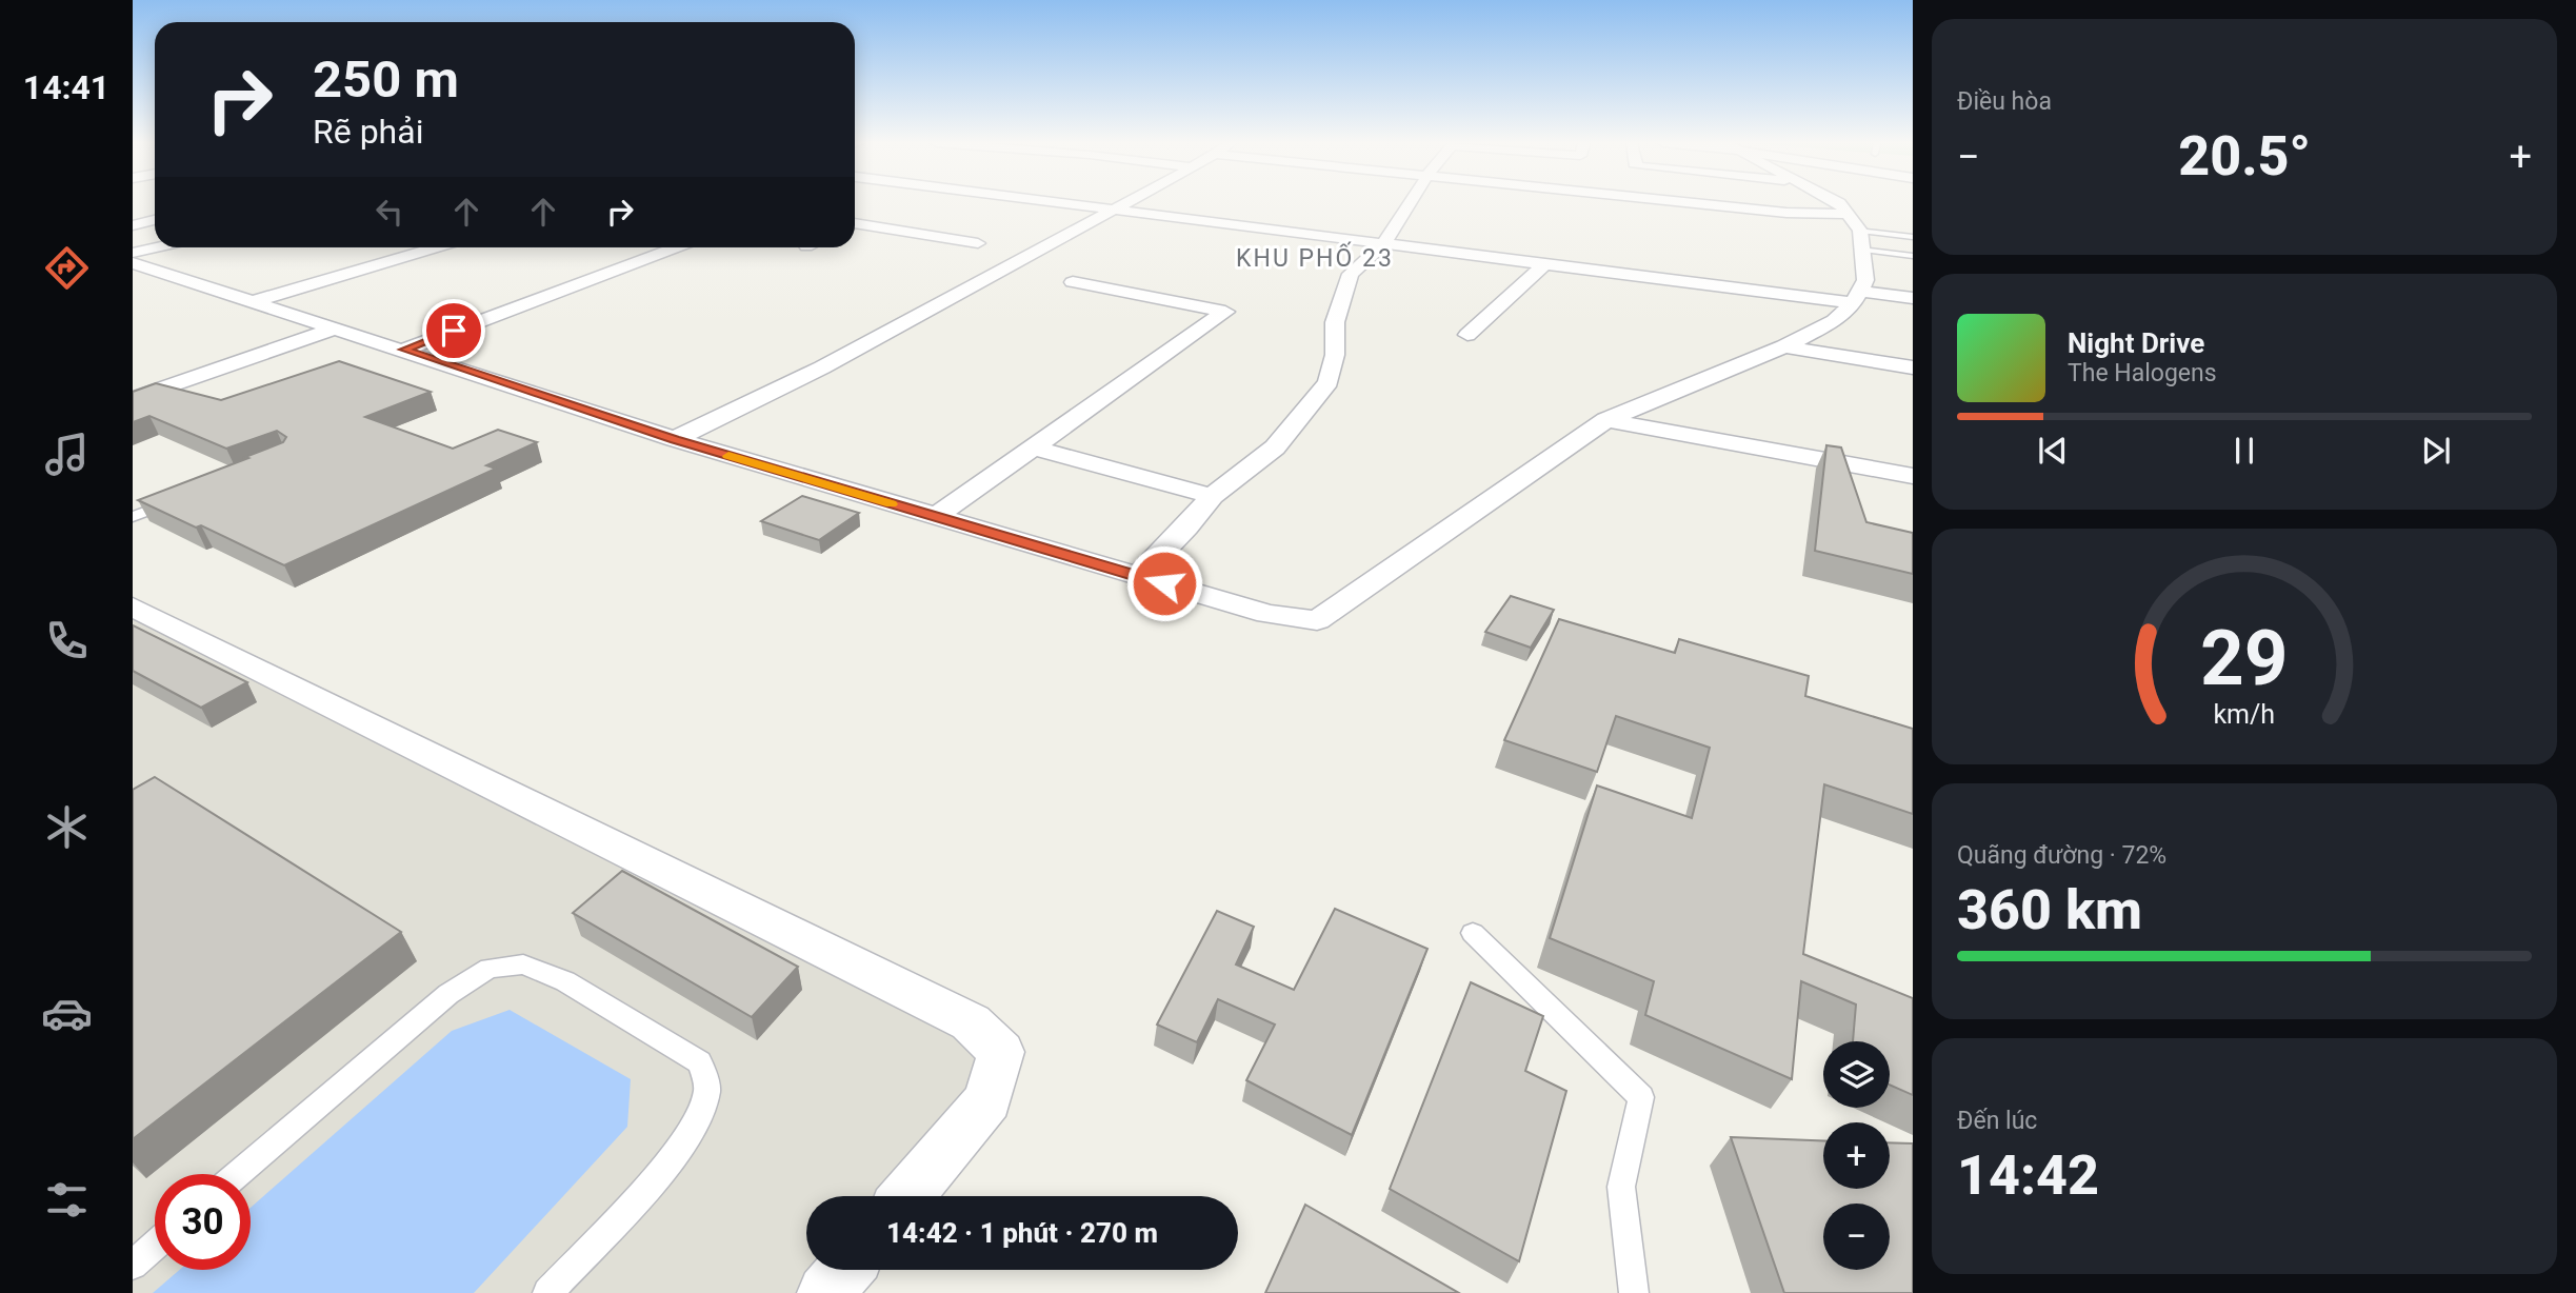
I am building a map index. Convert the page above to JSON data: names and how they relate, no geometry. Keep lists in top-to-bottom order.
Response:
{
  "districts": ["KHU PHỐ 23"],
  "page": {
    "tabs": "14:41",
    "tile": [
      "Điều hòa",
      ["Quãng đường · 72%", "360 km"],
      ["Đến lúc", "14:42"]
    ],
    "turn": ["250 m", "Rẽ phải"],
    "heat": ["−", "20.5°", "+"],
    "song": ["Night Drive", "The Halogens"],
    "map_buttons": ["+", "−"],
    "limit": "30",
    "trip": "14:42 · 1 phút · 270 m",
    "gauge": ["29", "km/h"]
  }
}
